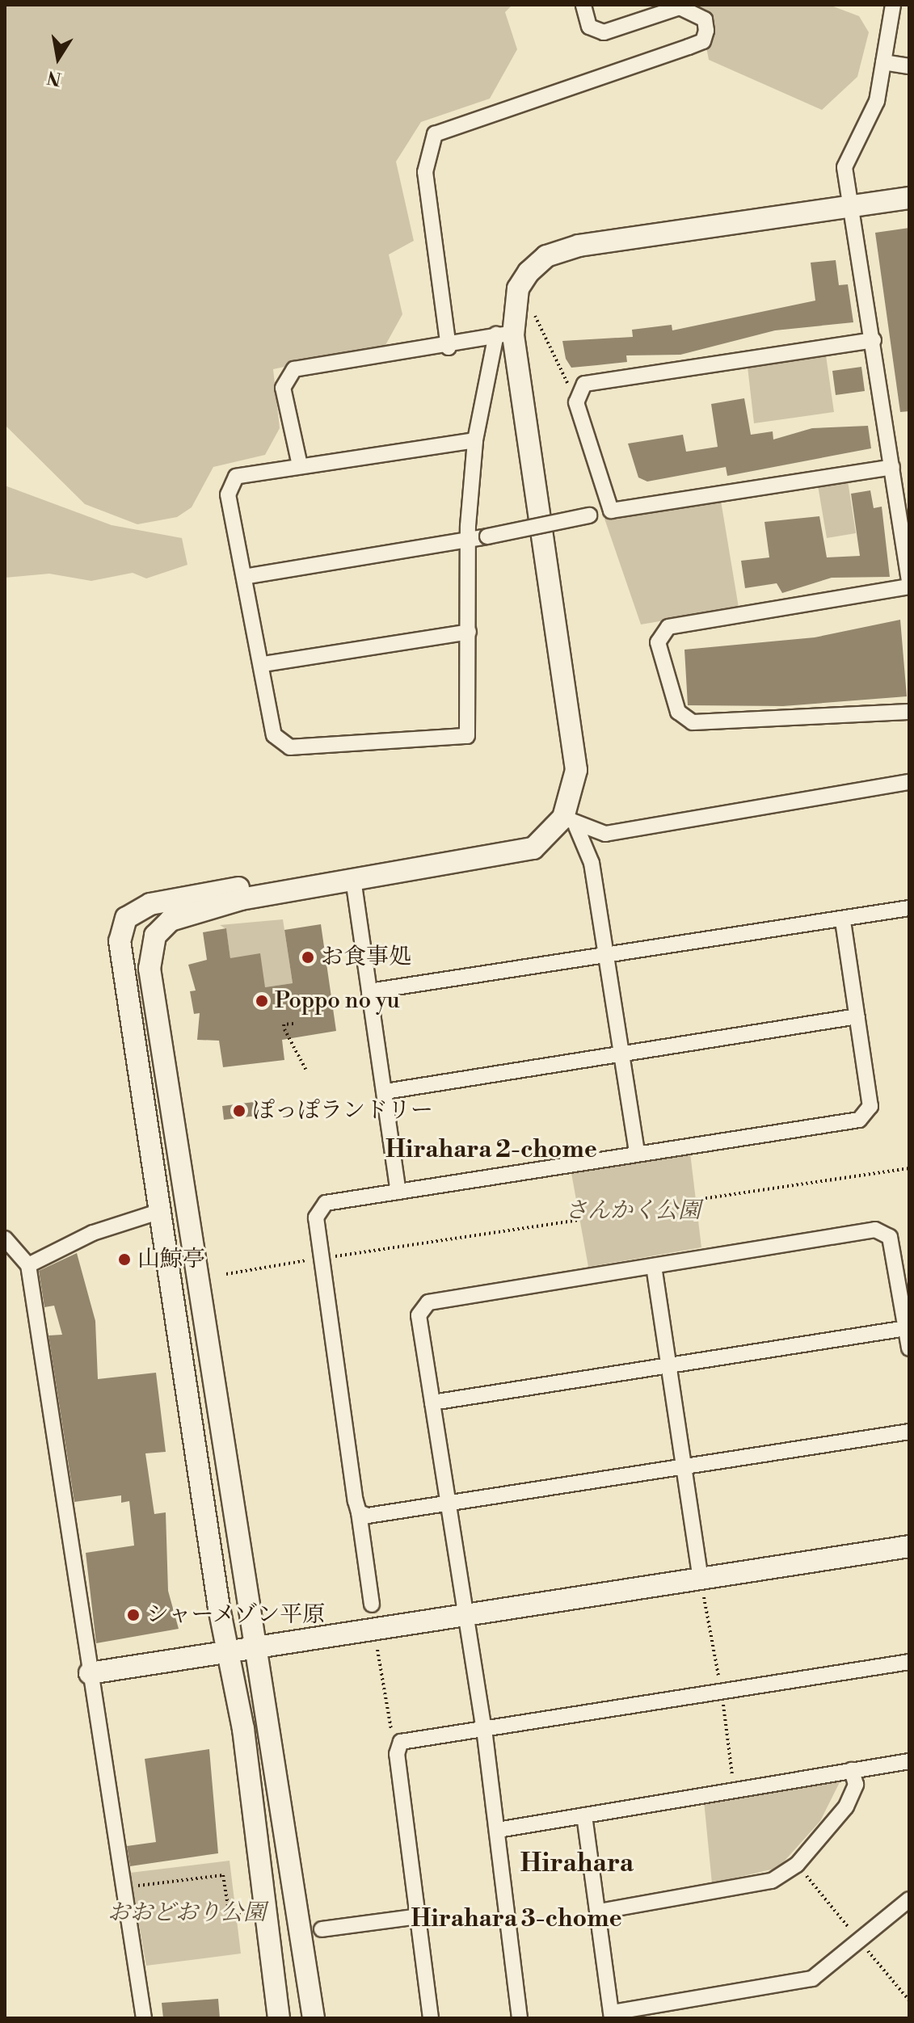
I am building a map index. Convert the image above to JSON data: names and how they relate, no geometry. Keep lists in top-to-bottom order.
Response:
{
  "districts": ["Hirahara 2-chome", "Hirahara", "Hirahara 3-chome"],
  "parks": ["さんかく公園", "おおどおり公園"],
  "places": [
    "お食事処",
    "Poppo no yu",
    "ぽっぽランドリー",
    "山鯨亭",
    "シャーメゾン平原"
  ],
  "north": "bottom"
}
